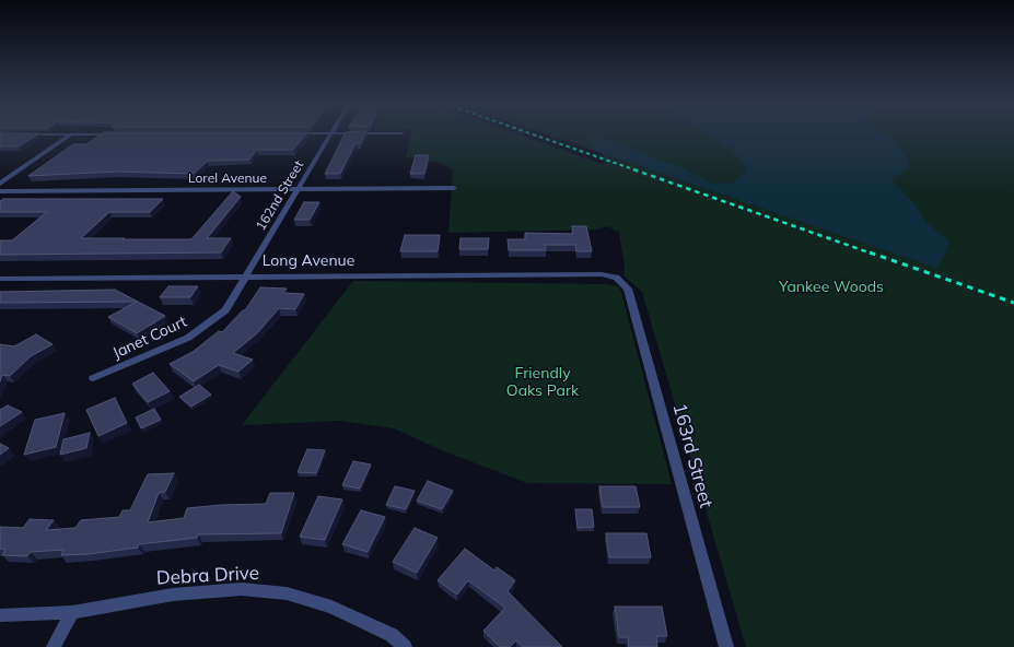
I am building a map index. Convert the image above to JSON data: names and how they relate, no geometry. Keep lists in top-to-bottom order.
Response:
{
  "streets": {
    "street": [
      "Lorel Avenue",
      "162nd Street",
      "Long Avenue",
      "Janet Court",
      "163rd Street",
      "Debra Drive"
    ]
  },
  "crossings": [
    ["Lorel Avenue", "162nd Street"],
    ["162nd Street", "Long Avenue"],
    ["162nd Street", "Janet Court"],
    ["Long Avenue", "Janet Court"],
    ["Long Avenue", "163rd Street"]
  ],
  "parks": ["Yankee Woods", "Friendly Oaks Park"]
}
